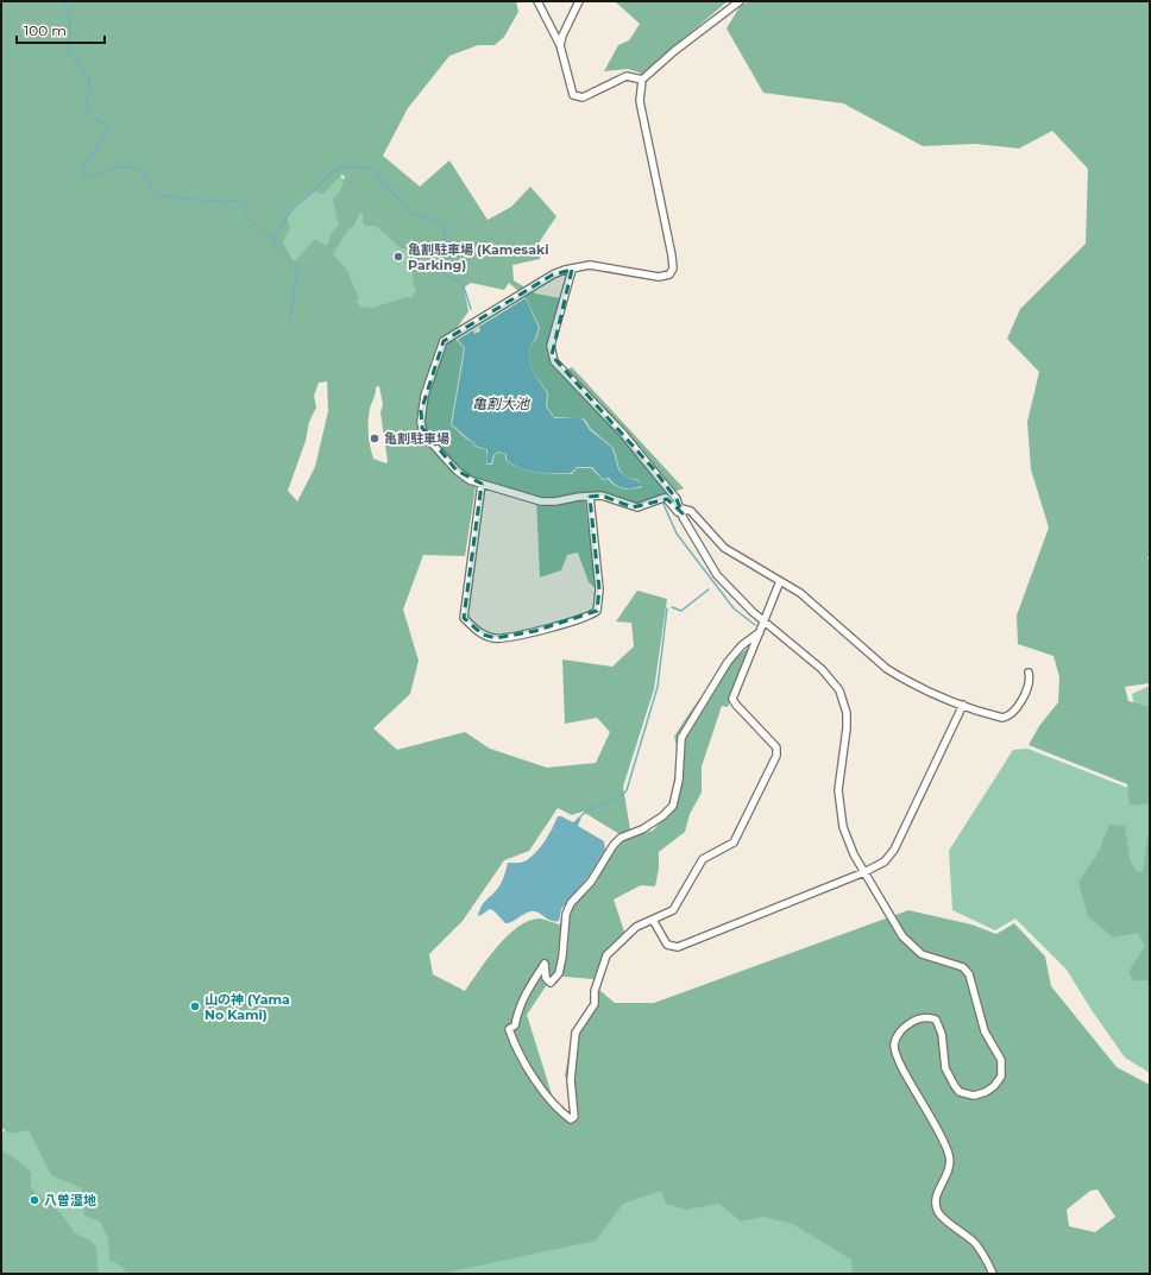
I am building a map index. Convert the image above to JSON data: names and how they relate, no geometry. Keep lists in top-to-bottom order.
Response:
{
  "water": ["亀割大池"],
  "places": [
    "亀割駐車場 (Kamesaki Parking)",
    "亀割駐車場",
    "山の神 (Yama No Kami)",
    "八曽湿地"
  ],
  "scale_bar": "100 m"
}
